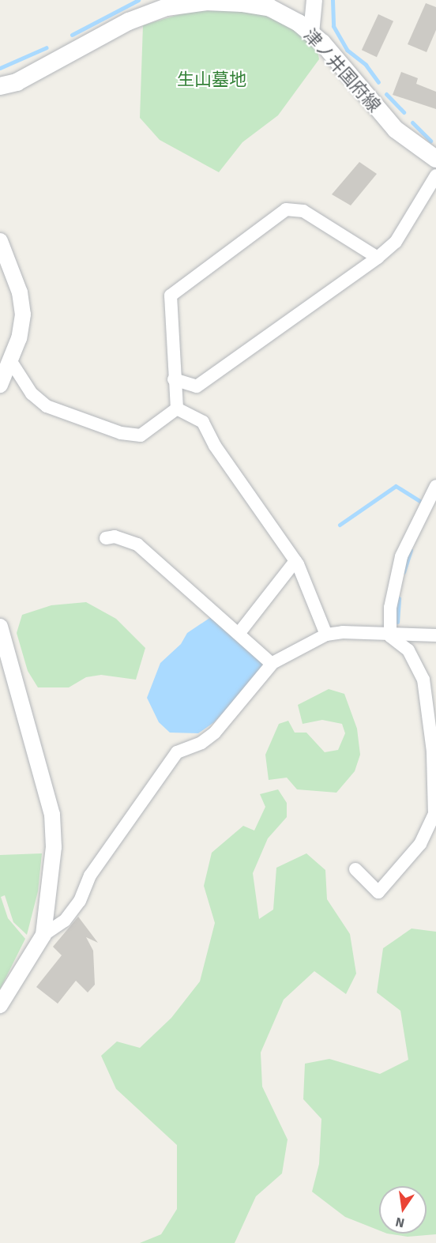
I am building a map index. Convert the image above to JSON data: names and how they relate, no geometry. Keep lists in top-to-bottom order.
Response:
{
  "streets": {
    "main road": ["津ノ井国府線"]
  },
  "parks": ["生山墓地"],
  "north": "bottom"
}
